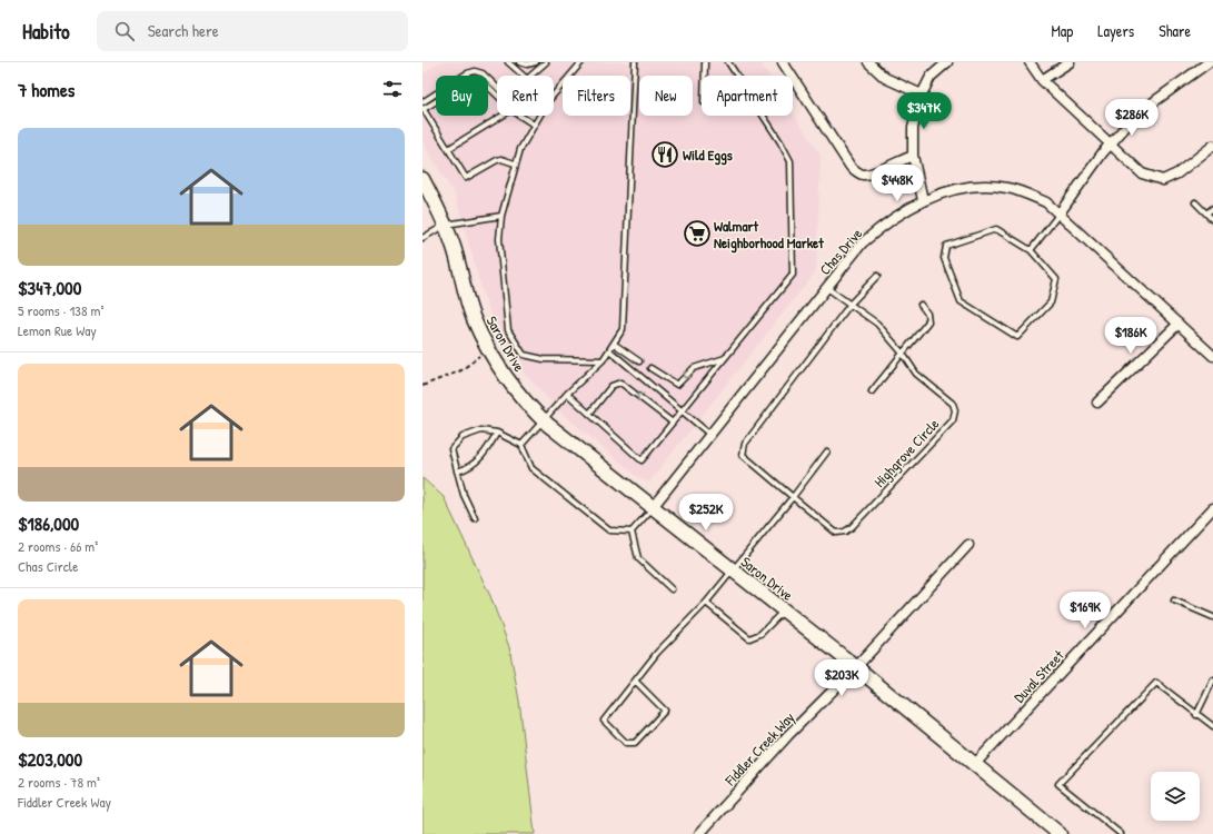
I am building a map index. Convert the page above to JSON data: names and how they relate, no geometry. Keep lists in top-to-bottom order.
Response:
{
  "streets": {
    "street": [
      "Chas Drive",
      "Saron Drive",
      "Duval Street",
      "Fiddler Creek Way"
    ],
    "lane": ["Highgrove Circle"]
  },
  "crossings": [
    ["Chas Drive", "Saron Drive"],
    ["Chas Drive", "Highgrove Circle"],
    ["Saron Drive", "Duval Street"],
    ["Saron Drive", "Fiddler Creek Way"]
  ],
  "places": {
    "restaurant": ["Wild Eggs"],
    "supermarket": ["Walmart Neighborhood Market"]
  },
  "page": {
    "header": "Habito",
    "search": "Search here",
    "nav": ["Map", "Layers", "Share"],
    "heading": "7 homes",
    "chip": [
      "Buy",
      "Rent",
      "Filters",
      "New",
      "Apartment"
    ],
    "price": [
      "$347K",
      "$286K",
      "$448K",
      "$186K",
      "$252K",
      "$169K",
      "$203K"
    ],
    "list": [
      {
        "name": "$347,000",
        "note": "5 rooms · 138 m² · Lemon Rue Way"
      },
      {
        "name": "$186,000",
        "note": "2 rooms · 66 m² · Chas Circle"
      },
      {
        "name": "$203,000",
        "note": "2 rooms · 78 m² · Fiddler Creek Way"
      }
    ]
  }
}
